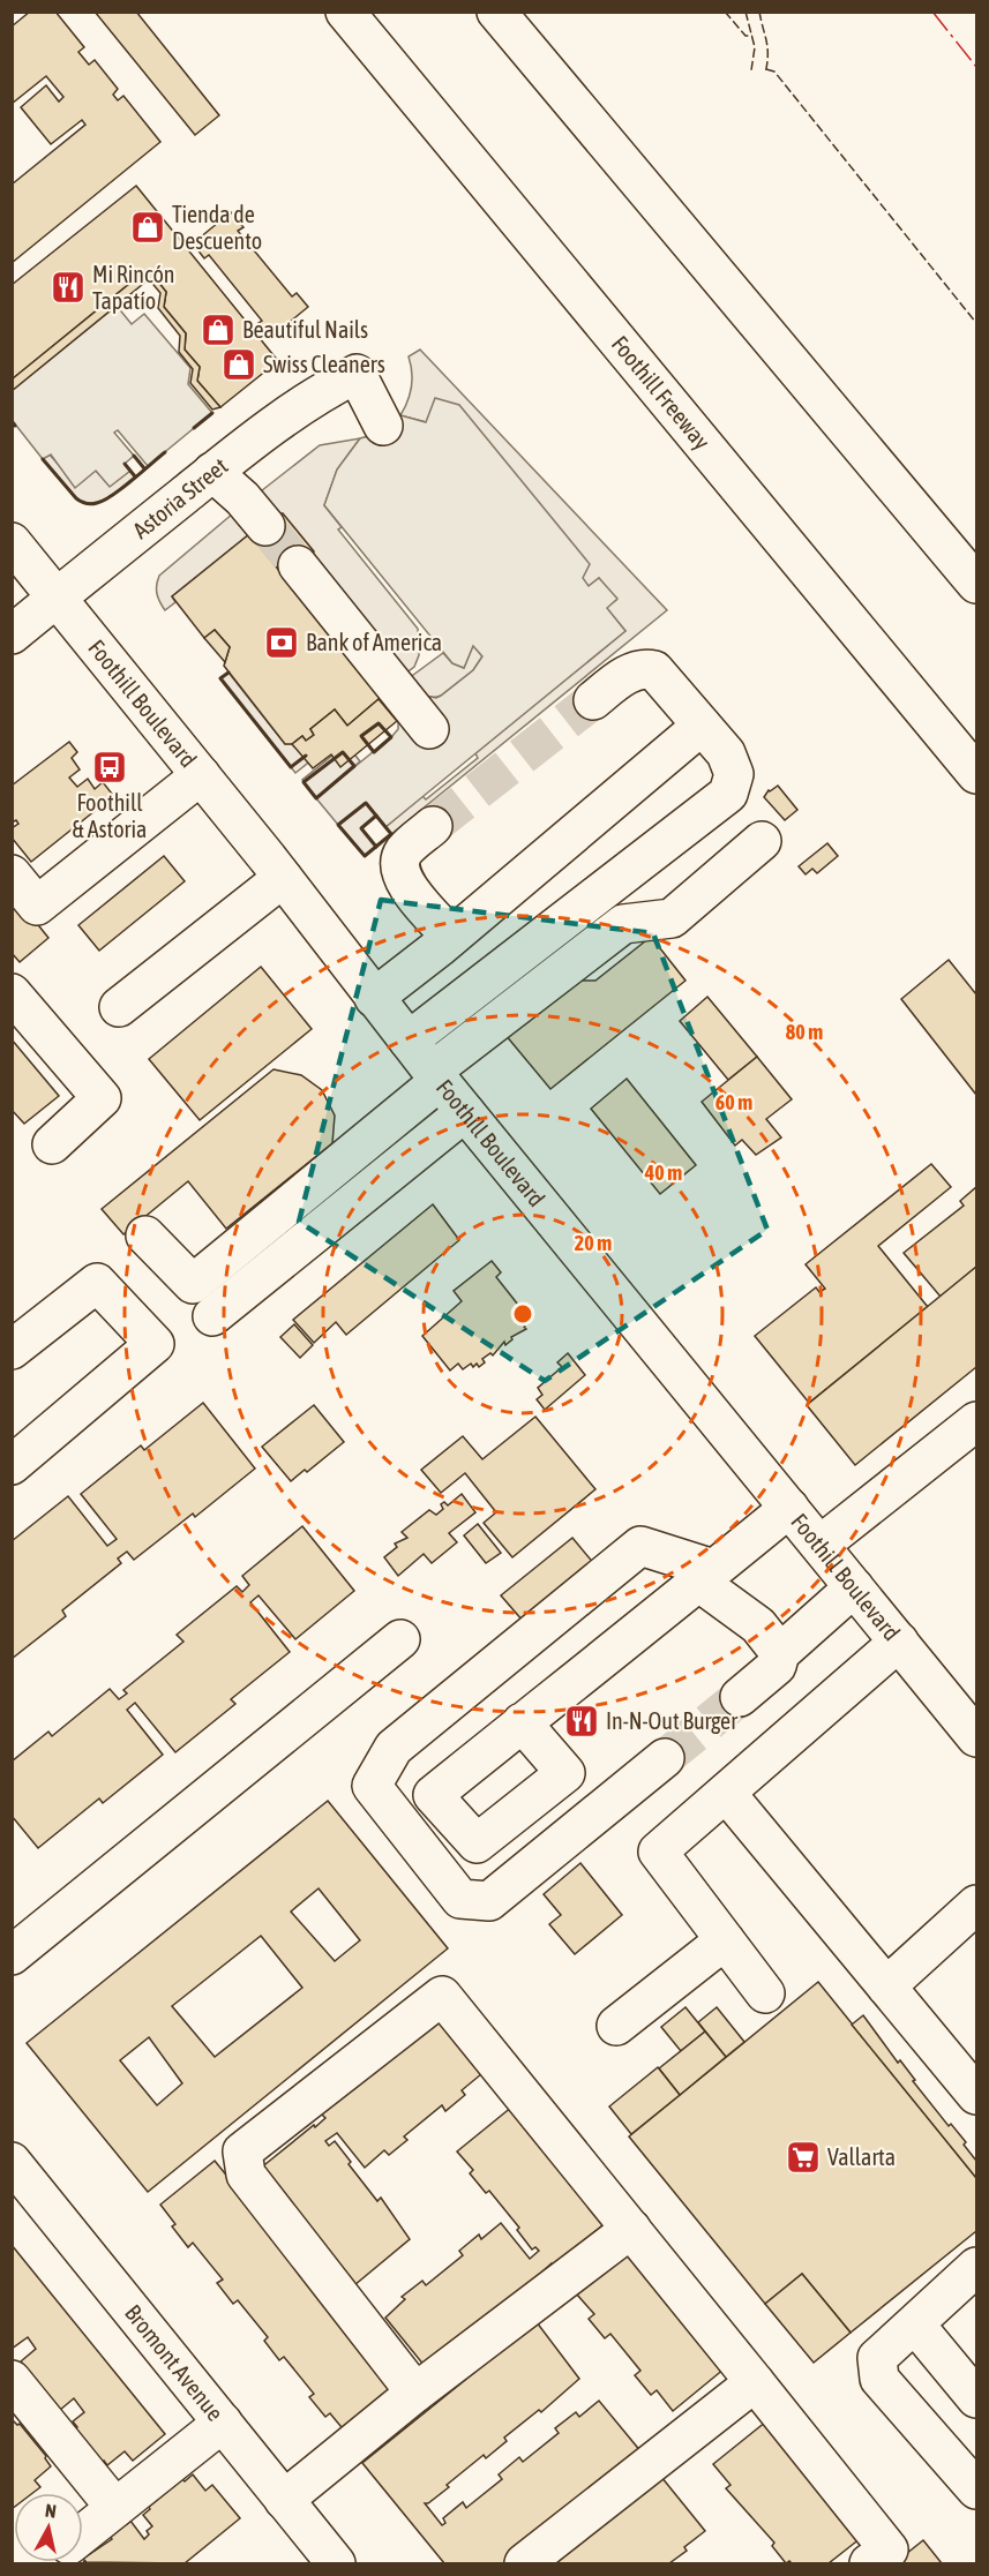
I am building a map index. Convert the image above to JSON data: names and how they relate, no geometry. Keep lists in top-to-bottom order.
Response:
{
  "streets": {
    "main road": [
      "Foothill Freeway",
      "Astoria Street",
      "Foothill Boulevard",
      "Bromont Avenue"
    ]
  },
  "crossings": [
    ["Astoria Street", "Foothill Boulevard"]
  ],
  "places": {
    "shop": ["Tienda de Descuento", "Beautiful Nails", "Swiss Cleaners"],
    "restaurant": ["Mi Rincón Tapatío", "In-N-Out Burger"],
    "bank": ["Bank of America"],
    "bus stop": ["Foothill & Astoria"],
    "supermarket": ["Vallarta"]
  },
  "north": "top",
  "rings": [
    "80 m",
    "60 m",
    "40 m",
    "20 m"
  ]
}
